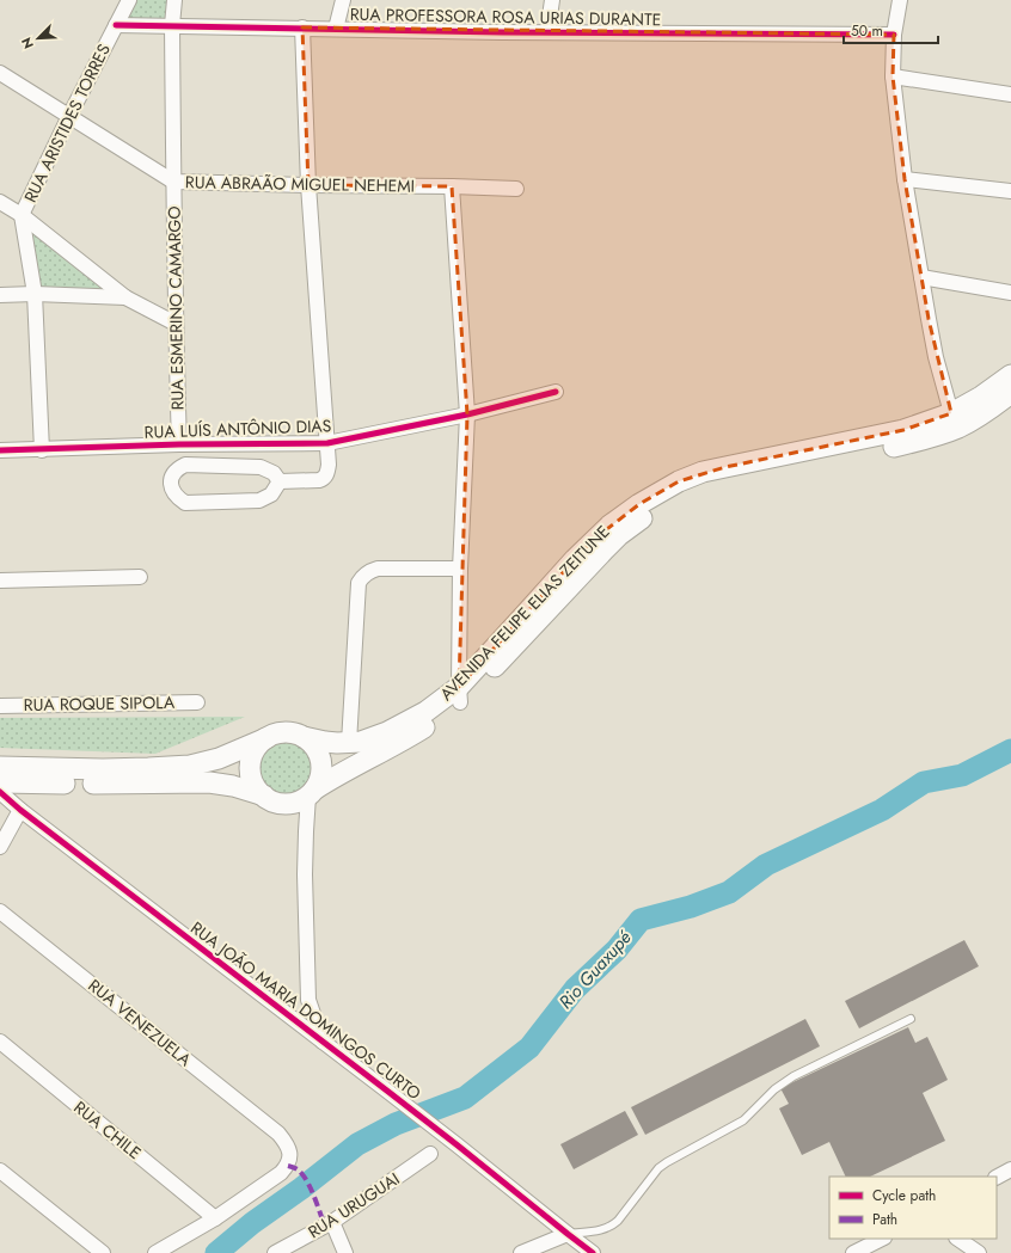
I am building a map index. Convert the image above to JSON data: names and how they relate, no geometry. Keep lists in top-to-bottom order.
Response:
{
  "streets": {
    "main road": ["AVENIDA FELIPE ELIAS ZEITUNE"],
    "street": [
      "RUA PROFESSORA ROSA URIAS DURANTE",
      "RUA ARISTIDES TORRES",
      "RUA ABRAÃO MIGUEL NEHEMI",
      "RUA ESMERINO CAMARGO",
      "RUA LUÍS ANTÔNIO DIAS",
      "RUA ROQUE SIPOLA",
      "RUA JOÃO MARIA DOMINGOS CURTO",
      "RUA VENEZUELA",
      "RUA CHILE",
      "RUA URUGUAI"
    ]
  },
  "crossings": [
    ["RUA PROFESSORA ROSA URIAS DURANTE", "RUA ARISTIDES TORRES"],
    ["RUA PROFESSORA ROSA URIAS DURANTE", "RUA ESMERINO CAMARGO"],
    ["RUA ARISTIDES TORRES", "RUA ABRAÃO MIGUEL NEHEMI"],
    ["RUA ARISTIDES TORRES", "RUA LUÍS ANTÔNIO DIAS"],
    ["RUA ABRAÃO MIGUEL NEHEMI", "RUA ESMERINO CAMARGO"],
    ["RUA ESMERINO CAMARGO", "RUA LUÍS ANTÔNIO DIAS"],
    ["RUA VENEZUELA", "RUA CHILE"]
  ],
  "water": ["Rio Guaxupé"],
  "legend": ["Cycle path", "Path"],
  "scale_bar": "50 m",
  "north": "bottom left"
}
